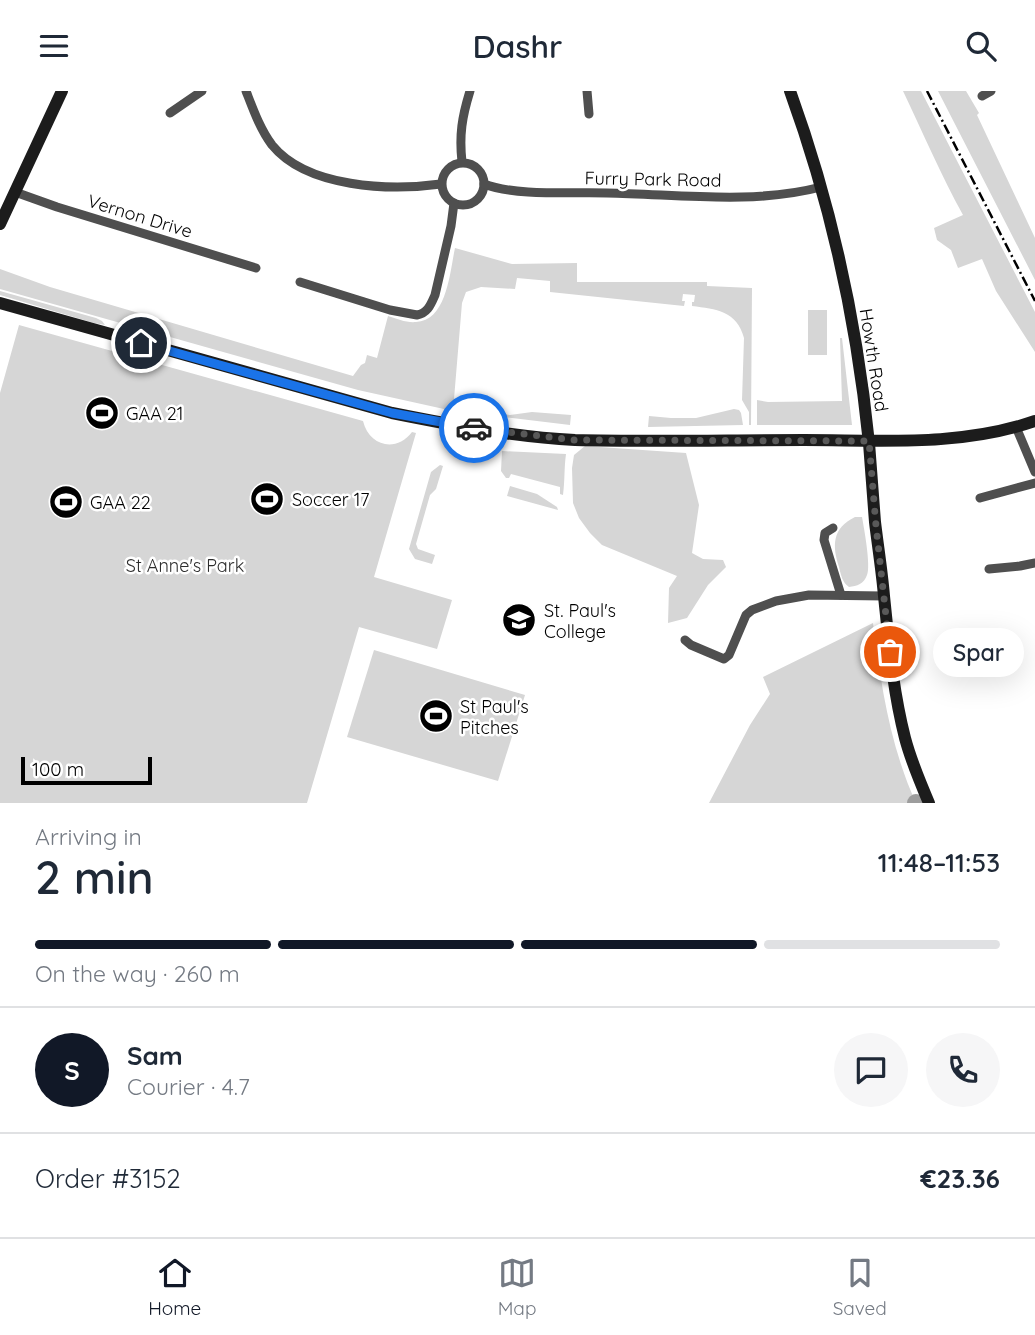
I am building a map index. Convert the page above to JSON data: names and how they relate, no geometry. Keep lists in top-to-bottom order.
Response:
{
  "streets": {
    "main road": ["Howth Road"],
    "street": ["Furry Park Road", "Vernon Drive"]
  },
  "crossings": [
    ["Furry Park Road", "Howth Road"]
  ],
  "parks": ["St Anne's Park"],
  "places": {
    "sports": [
      "GAA 21",
      "Soccer 17",
      "GAA 22",
      "St Paul's Pitches"
    ],
    "school or university": ["St. Paul's College"],
    "other": ["Spar"]
  },
  "scale_bar": "100 m",
  "page": {
    "header": "Dashr",
    "bubble": "Spar",
    "scale": "100 m",
    "heading": ["2 min", "Arriving in", "11:48–11:53"],
    "panel": [
      "Sam",
      "Courier · 4.7",
      "Order #3152",
      "€23.36"
    ],
    "bar": "On the way · 260 m",
    "round": "S",
    "tabs": ["Home", "Map", "Saved"]
  }
}
